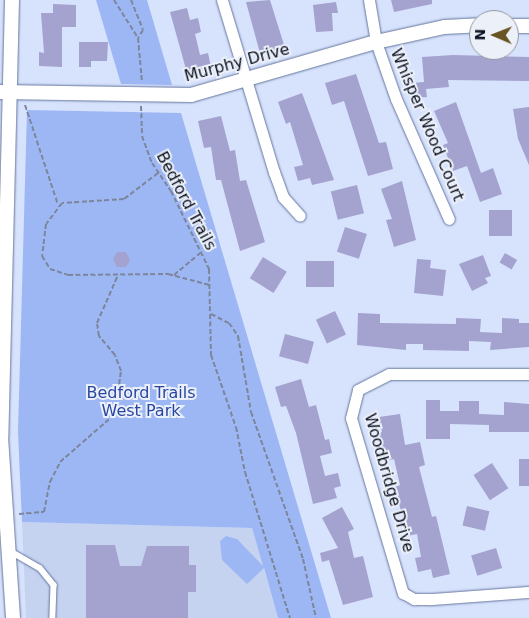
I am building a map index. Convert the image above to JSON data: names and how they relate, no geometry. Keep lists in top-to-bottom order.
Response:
{
  "streets": {
    "street": ["Murphy Drive", "Whisper Wood Court", "Woodbridge Drive"],
    "path": ["Bedford Trails"]
  },
  "crossings": [
    ["Murphy Drive", "Whisper Wood Court"],
    ["Murphy Drive", "Bedford Trails"]
  ],
  "parks": ["Bedford Trails West Park"],
  "north": "left"
}
